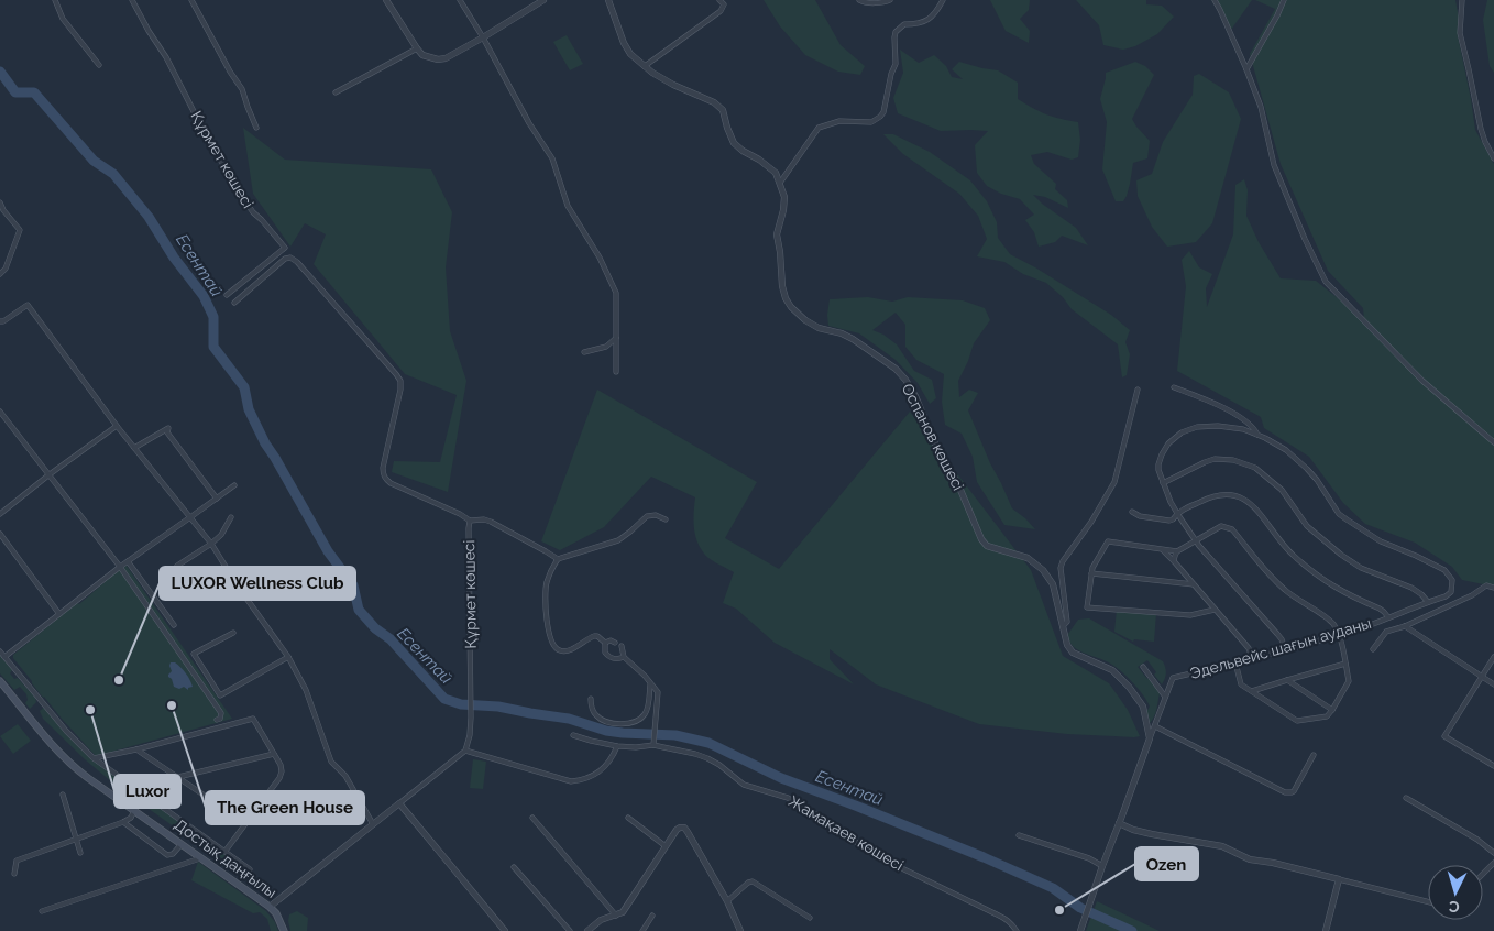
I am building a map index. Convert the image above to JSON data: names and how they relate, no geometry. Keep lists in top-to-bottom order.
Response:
{
  "streets": {
    "main road": ["Достық даңғылы"],
    "street": [
      "Құрмет көшесі",
      "Оспанов көшесі",
      "Эдельвейс шағын ауданы",
      "Жамақаев көшесі"
    ]
  },
  "water": ["Есентай"],
  "places": [
    "LUXOR Wellness Club",
    "The Green House",
    "Luxor",
    "Ozen"
  ],
  "north": "bottom"
}
